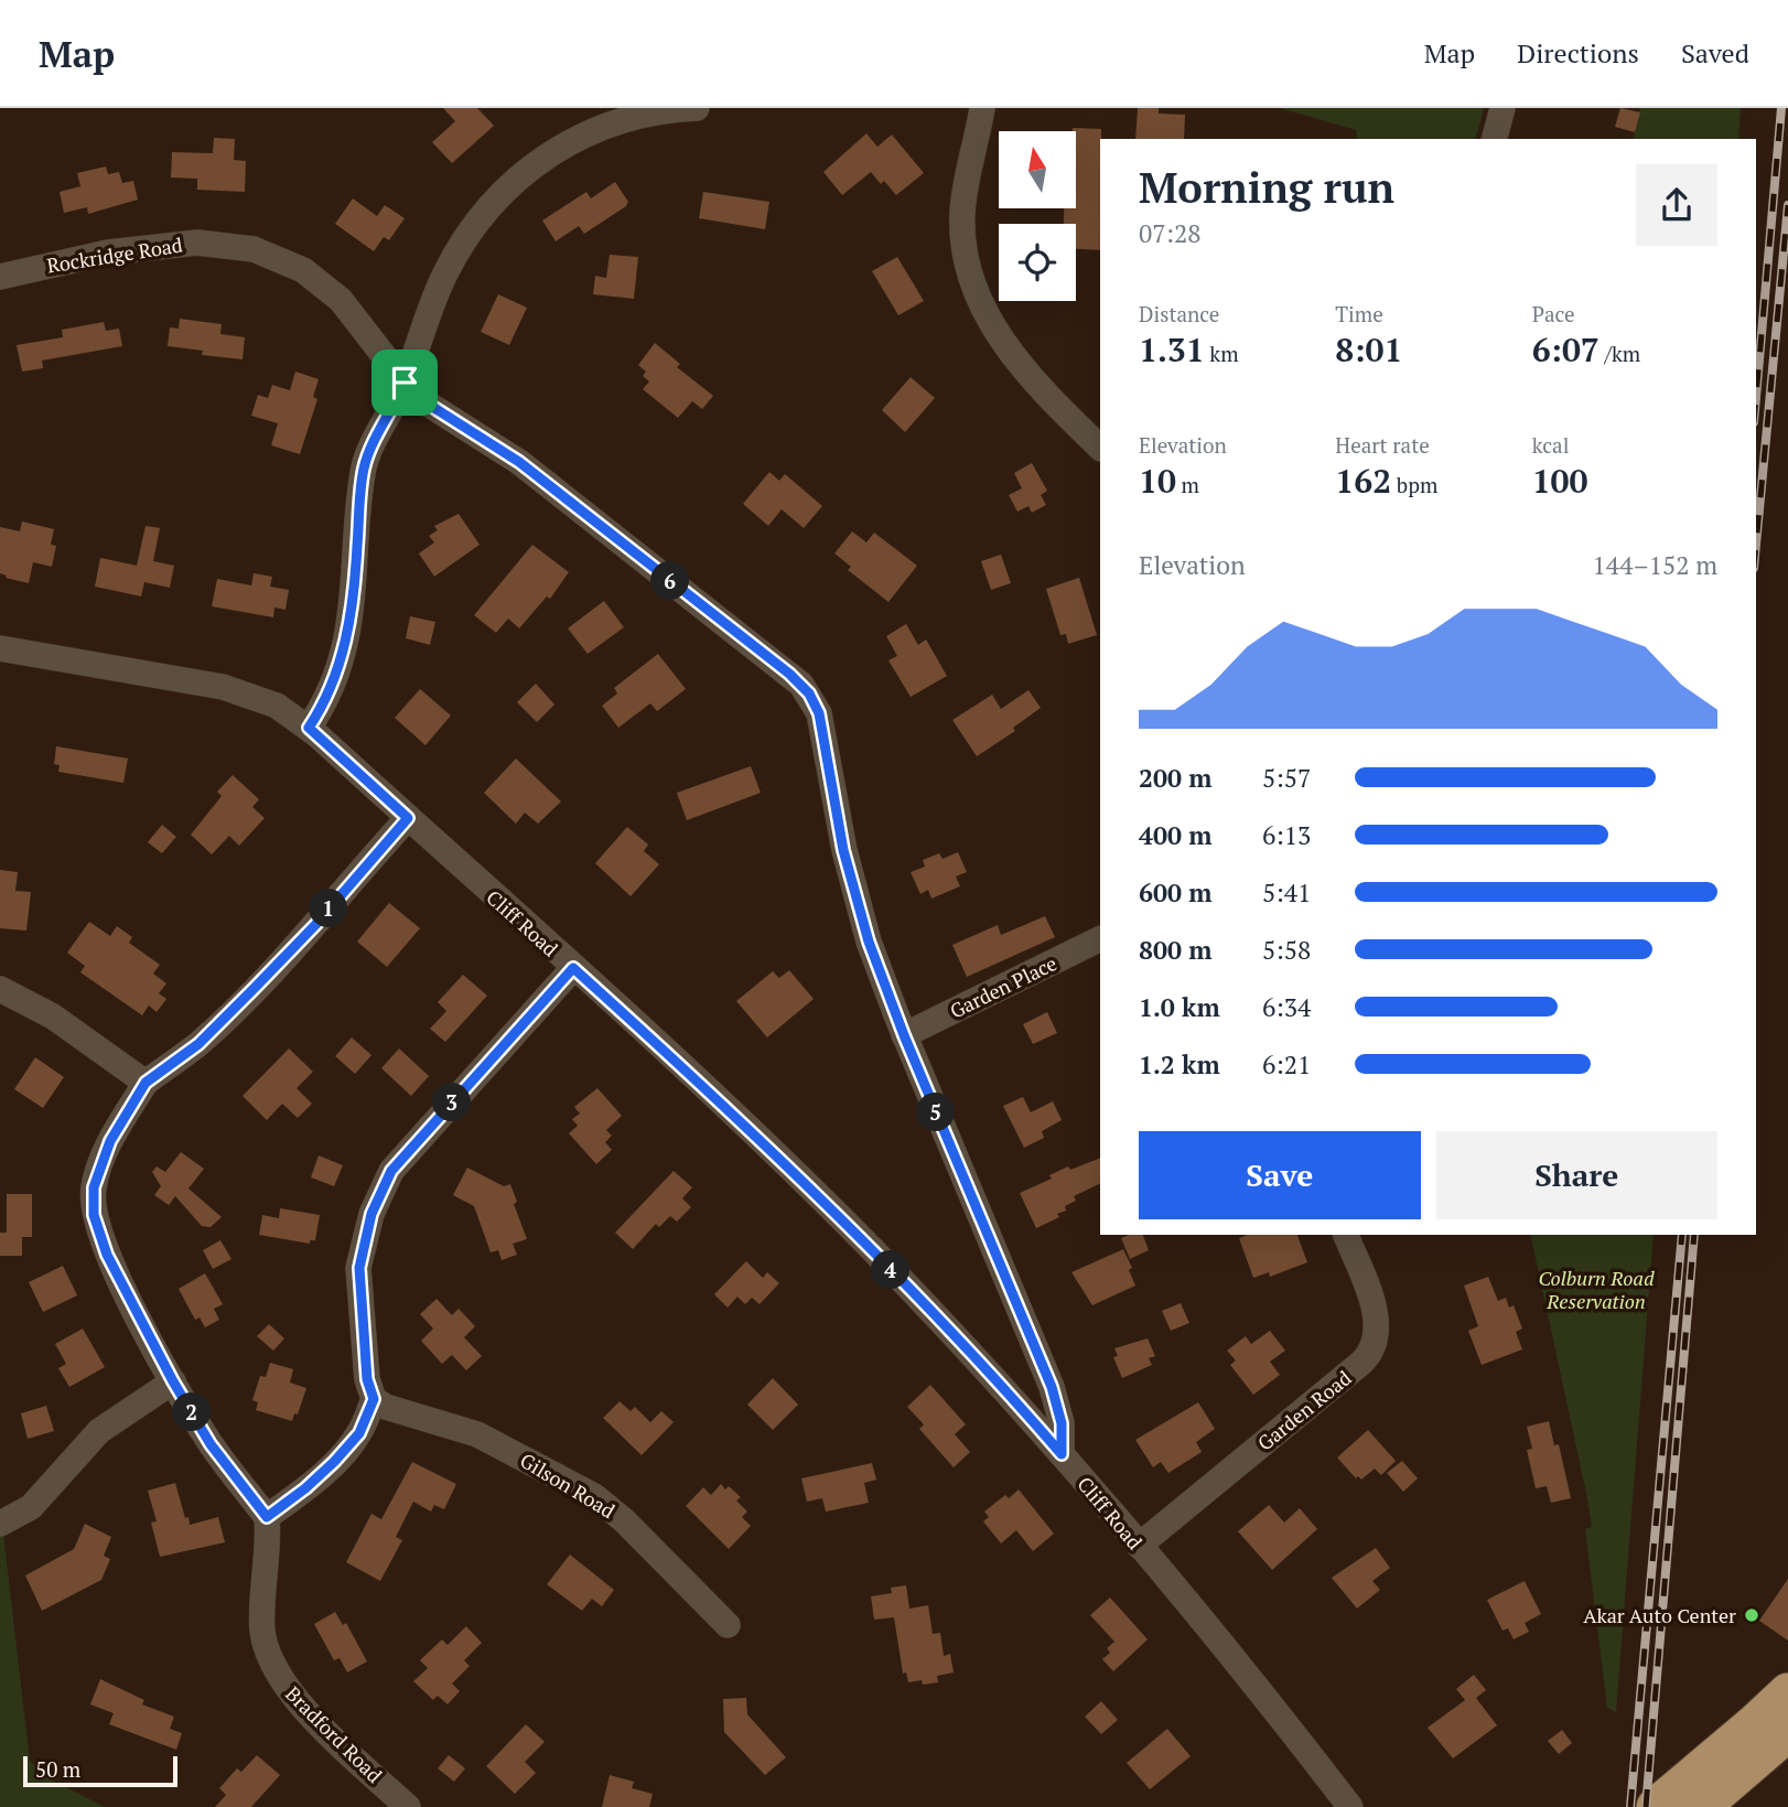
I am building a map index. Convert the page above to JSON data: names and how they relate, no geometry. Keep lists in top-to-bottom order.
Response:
{
  "streets": {
    "street": [
      "Rockridge Road",
      "Cliff Road",
      "Garden Place",
      "Garden Road",
      "Gilson Road",
      "Bradford Road"
    ]
  },
  "crossings": [
    ["Rockridge Road", "Cliff Road"],
    ["Rockridge Road", "Garden Place"],
    ["Cliff Road", "Garden Road"]
  ],
  "parks": ["Colburn Road Reservation"],
  "places": ["Akar Auto Center"],
  "scale_bar": "50 m",
  "north": "top",
  "page": {
    "header": "Map",
    "nav": ["Map", "Directions", "Saved"],
    "heading": ["Morning run", "07:28"],
    "stats": [
      ["Distance", "1.31 km"],
      ["Time", "8:01"],
      ["Pace", "6:07 /km"],
      ["Elevation", "10 m"],
      ["Heart rate", "162 bpm"],
      ["kcal", "100"]
    ],
    "chart": ["Elevation", "144–152 m"],
    "pins": [
      "6",
      "1",
      "3",
      "5",
      "4",
      "2"
    ],
    "list": [
      {
        "name": "200 m",
        "note": "5:57"
      },
      {
        "name": "400 m",
        "note": "6:13"
      },
      {
        "name": "600 m",
        "note": "5:41"
      },
      {
        "name": "800 m",
        "note": "5:58"
      },
      {
        "name": "1.0 km",
        "note": "6:34"
      },
      {
        "name": "1.2 km",
        "note": "6:21"
      }
    ],
    "buttons": ["Save", "Share"],
    "scale": "50 m"
  }
}
